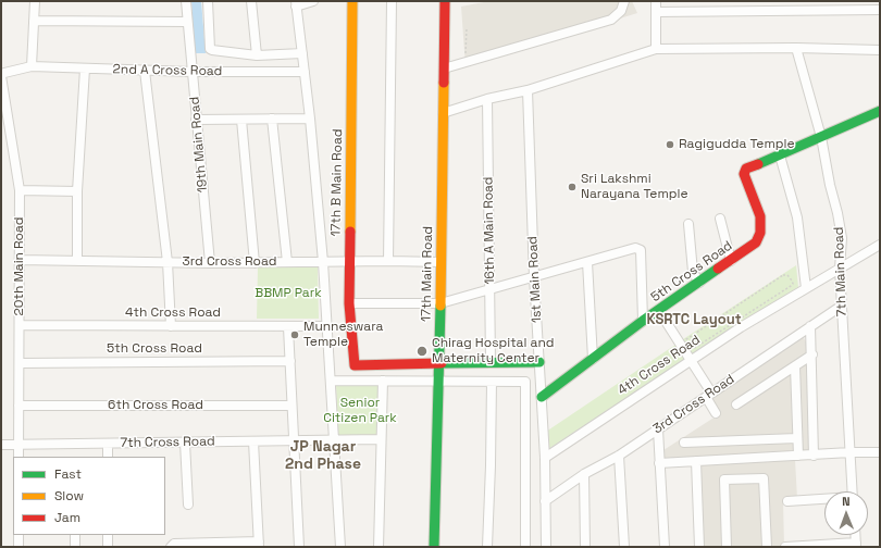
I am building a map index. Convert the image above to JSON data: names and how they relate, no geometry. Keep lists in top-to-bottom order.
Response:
{
  "streets": {
    "street": [
      "2nd A Cross Road",
      "19th Main Road",
      "17th B Main Road",
      "16th A Main Road",
      "3rd Cross Road",
      "20th Main Road",
      "5th Cross Road",
      "7th Main Road",
      "17th Main Road",
      "1st Main Road",
      "4th Cross Road",
      "6th Cross Road",
      "7th Cross Road"
    ]
  },
  "crossings": [
    ["2nd A Cross Road", "19th Main Road"],
    ["2nd A Cross Road", "20th Main Road"],
    ["19th Main Road", "3rd Cross Road"],
    ["17th B Main Road", "3rd Cross Road"],
    ["17th B Main Road", "17th Main Road"],
    ["3rd Cross Road", "20th Main Road"],
    ["3rd Cross Road", "7th Main Road"],
    ["3rd Cross Road", "17th Main Road"],
    ["3rd Cross Road", "1st Main Road"],
    ["20th Main Road", "5th Cross Road"],
    ["20th Main Road", "4th Cross Road"],
    ["20th Main Road", "6th Cross Road"],
    ["20th Main Road", "7th Cross Road"],
    ["5th Cross Road", "1st Main Road"],
    ["7th Main Road", "4th Cross Road"],
    ["1st Main Road", "4th Cross Road"]
  ],
  "districts": ["KSRTC Layout", "JP Nagar 2nd Phase"],
  "parks": ["BBMP Park", "Senior Citizen Park"],
  "places": [
    "Ragigudda Temple",
    "Sri Lakshmi Narayana Temple",
    "Munneswara Temple",
    "Chirag Hospital and Maternity Center"
  ],
  "legend": ["Fast", "Slow", "Jam"],
  "north": "top"
}
